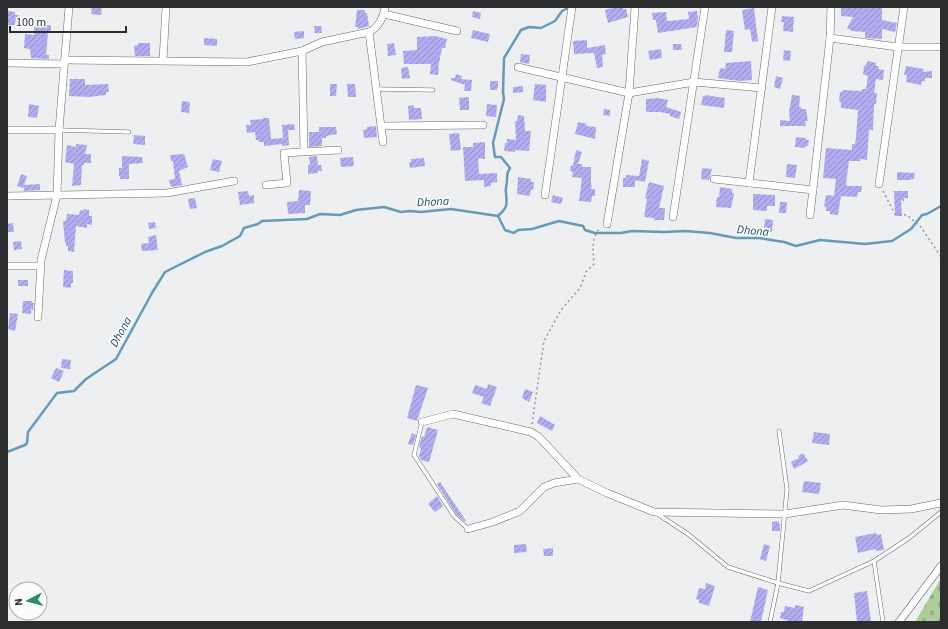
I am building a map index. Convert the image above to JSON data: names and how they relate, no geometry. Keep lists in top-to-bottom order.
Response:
{
  "water": ["Dhona"],
  "scale_bar": "100 m",
  "north": "left"
}
